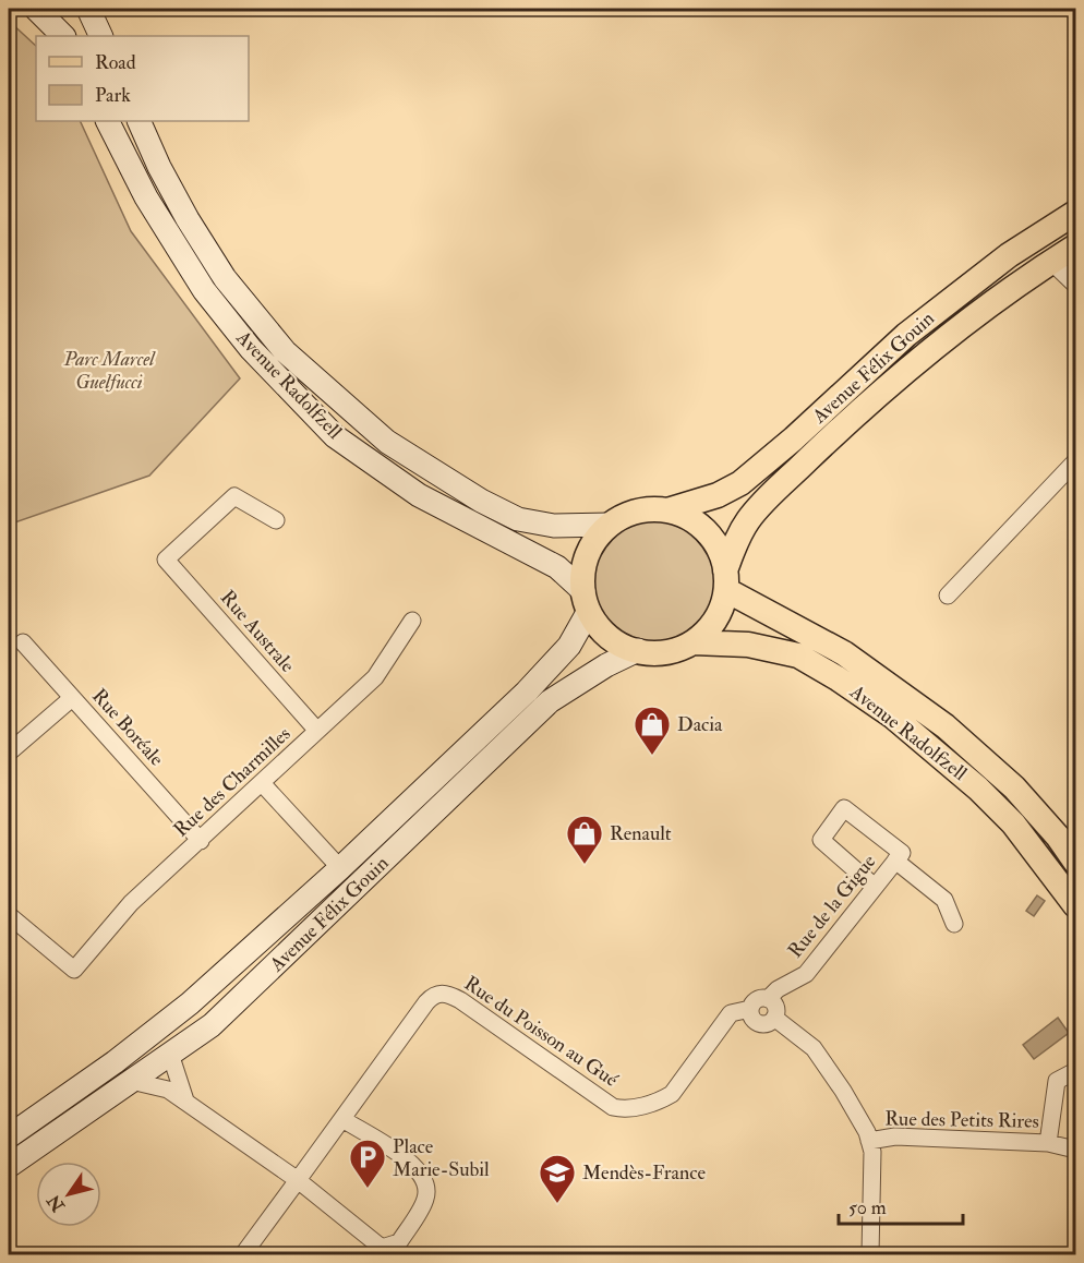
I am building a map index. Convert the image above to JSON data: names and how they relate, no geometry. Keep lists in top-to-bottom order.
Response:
{
  "streets": {
    "main road": ["Avenue Félix Gouin", "Avenue Radolfzell"],
    "street": [
      "Rue Australe",
      "Rue Boréale",
      "Rue des Charmilles",
      "Rue de la Gigue",
      "Rue du Poisson au Gué",
      "Rue des Petits Rires"
    ]
  },
  "crossings": [
    ["Avenue Félix Gouin", "Avenue Radolfzell"],
    ["Rue Australe", "Rue des Charmilles"],
    ["Rue Boréale", "Rue des Charmilles"],
    ["Rue de la Gigue", "Rue du Poisson au Gué"]
  ],
  "parks": ["Parc Marcel Guelfucci"],
  "places": {
    "shop": ["Dacia", "Renault"],
    "parking": ["Place Marie-Subil"],
    "school or university": ["Mendès-France"]
  },
  "legend": ["Road", "Park"],
  "scale_bar": "50 m",
  "north": "bottom left"
}
